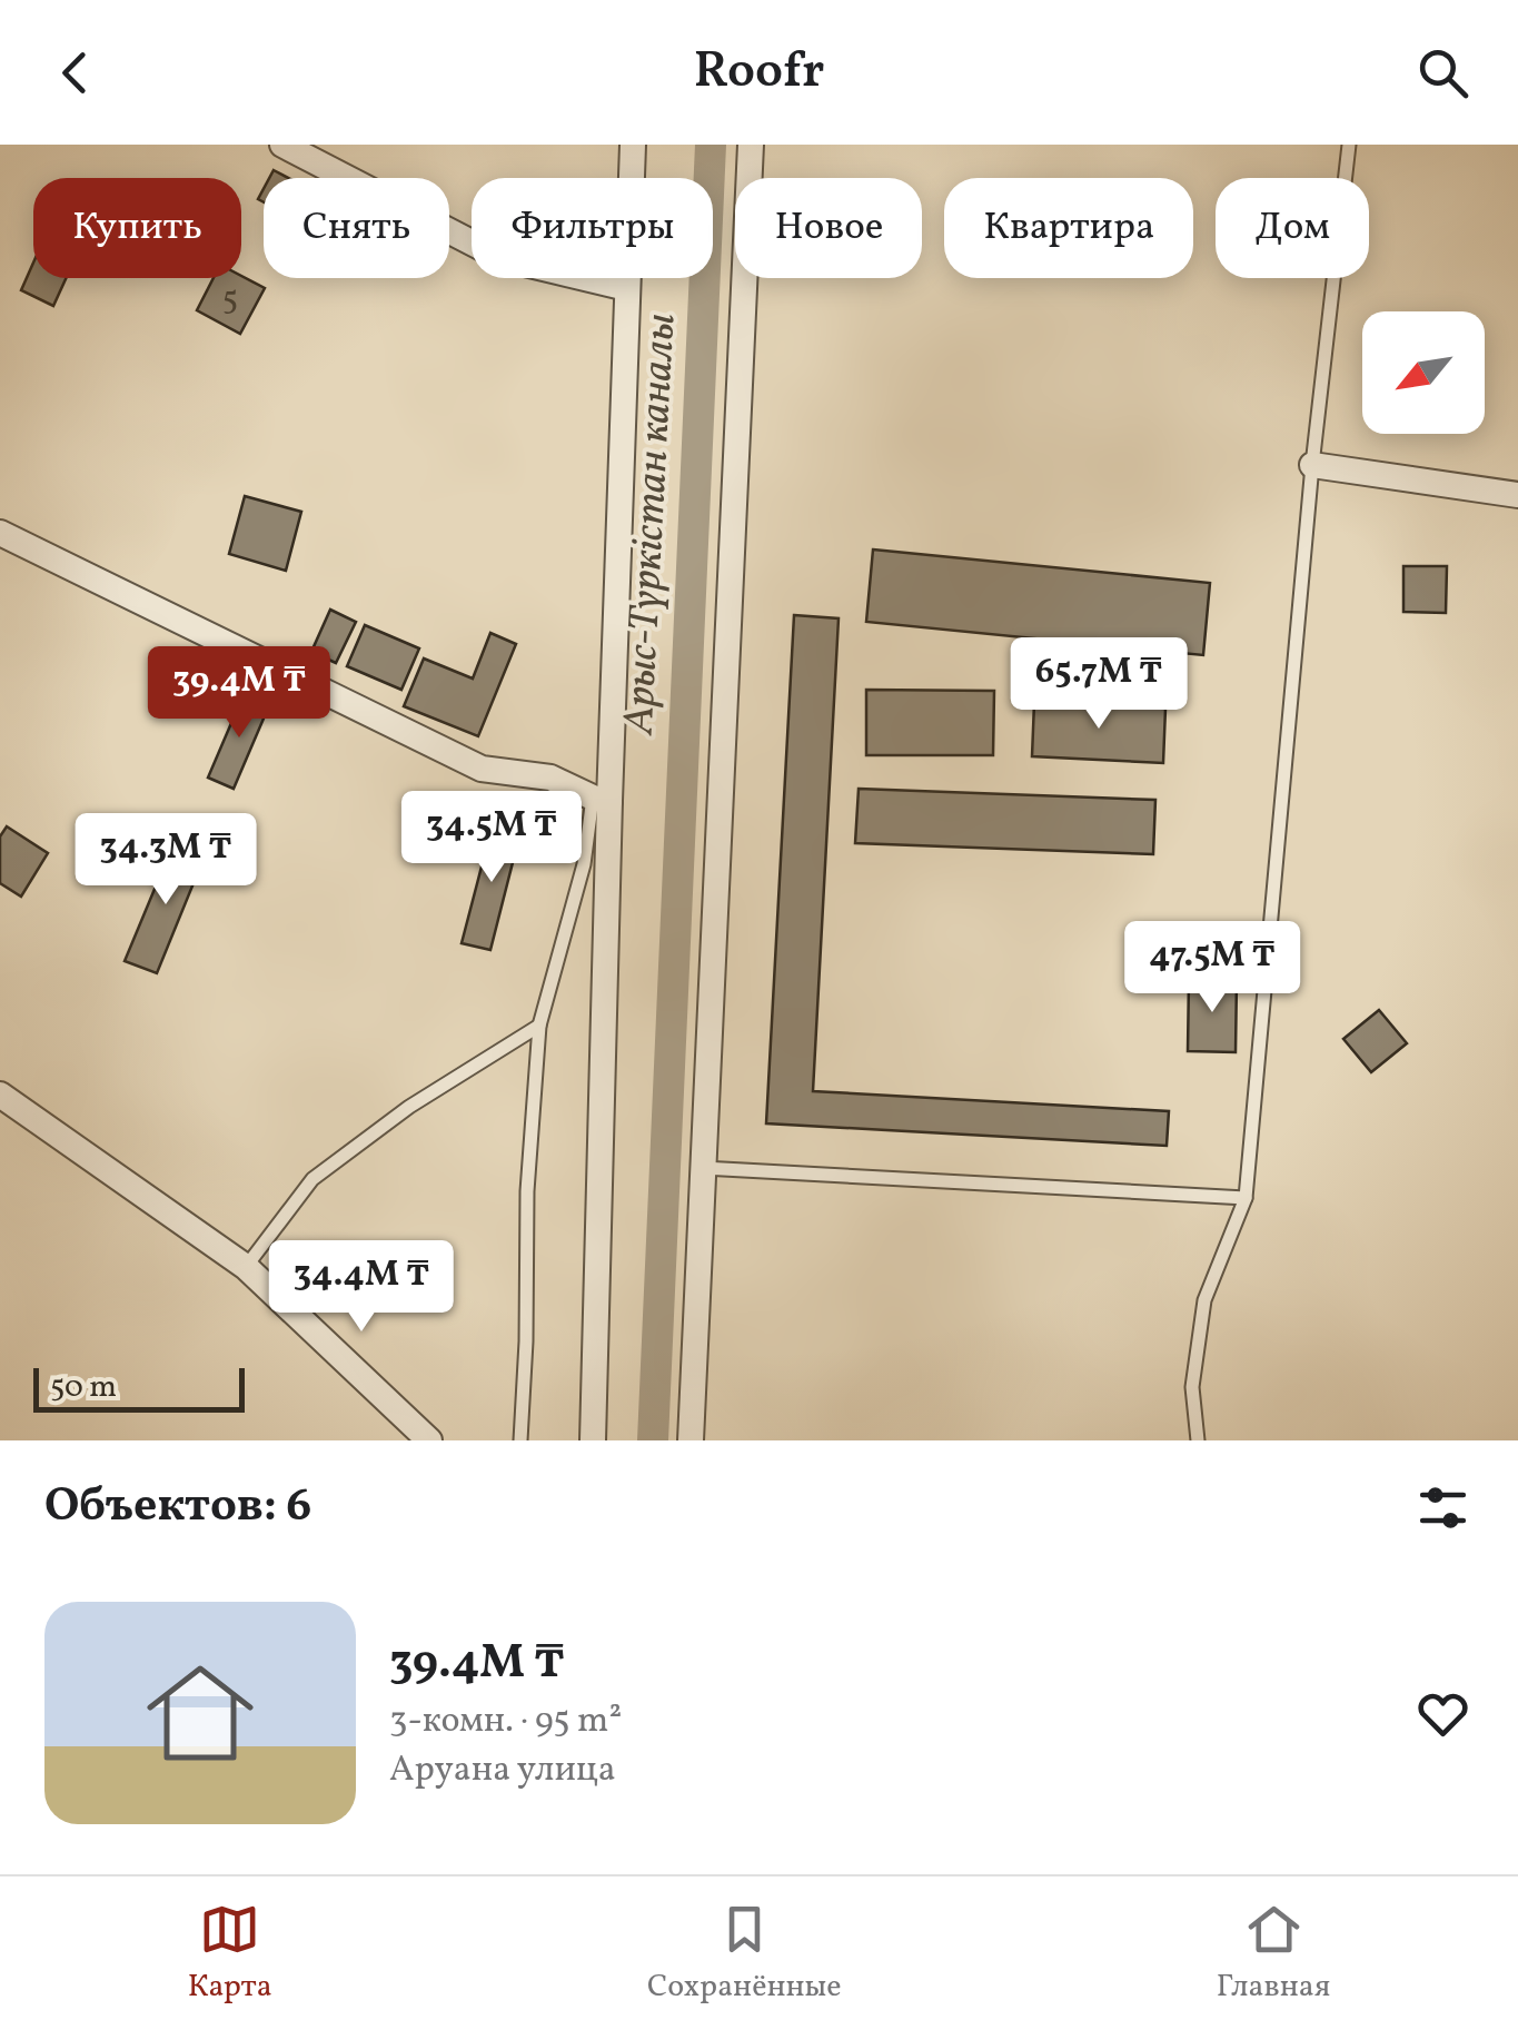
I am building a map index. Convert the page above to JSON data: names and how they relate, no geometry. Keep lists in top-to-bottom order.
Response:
{
  "water": ["Арыс-Түркістан каналы"],
  "house_numbers": ["5"],
  "scale_bar": "50 m",
  "north": "bottom left",
  "page": {
    "header": "Roofr",
    "chip": [
      "Купить",
      "Снять",
      "Фильтры",
      "Новое",
      "Квартира",
      "Дом"
    ],
    "price": [
      "65.7M ₸",
      "39.4M ₸",
      "34.5M ₸",
      "34.3M ₸",
      "47.5M ₸",
      "34.4M ₸"
    ],
    "scale": "50 m",
    "heading": "Объектов: 6",
    "list": [
      {
        "name": "39.4M ₸",
        "note": "3-комн. · 95 m² · Аруана улица"
      }
    ],
    "tabs": ["Карта", "Сохранённые", "Главная"]
  }
}
